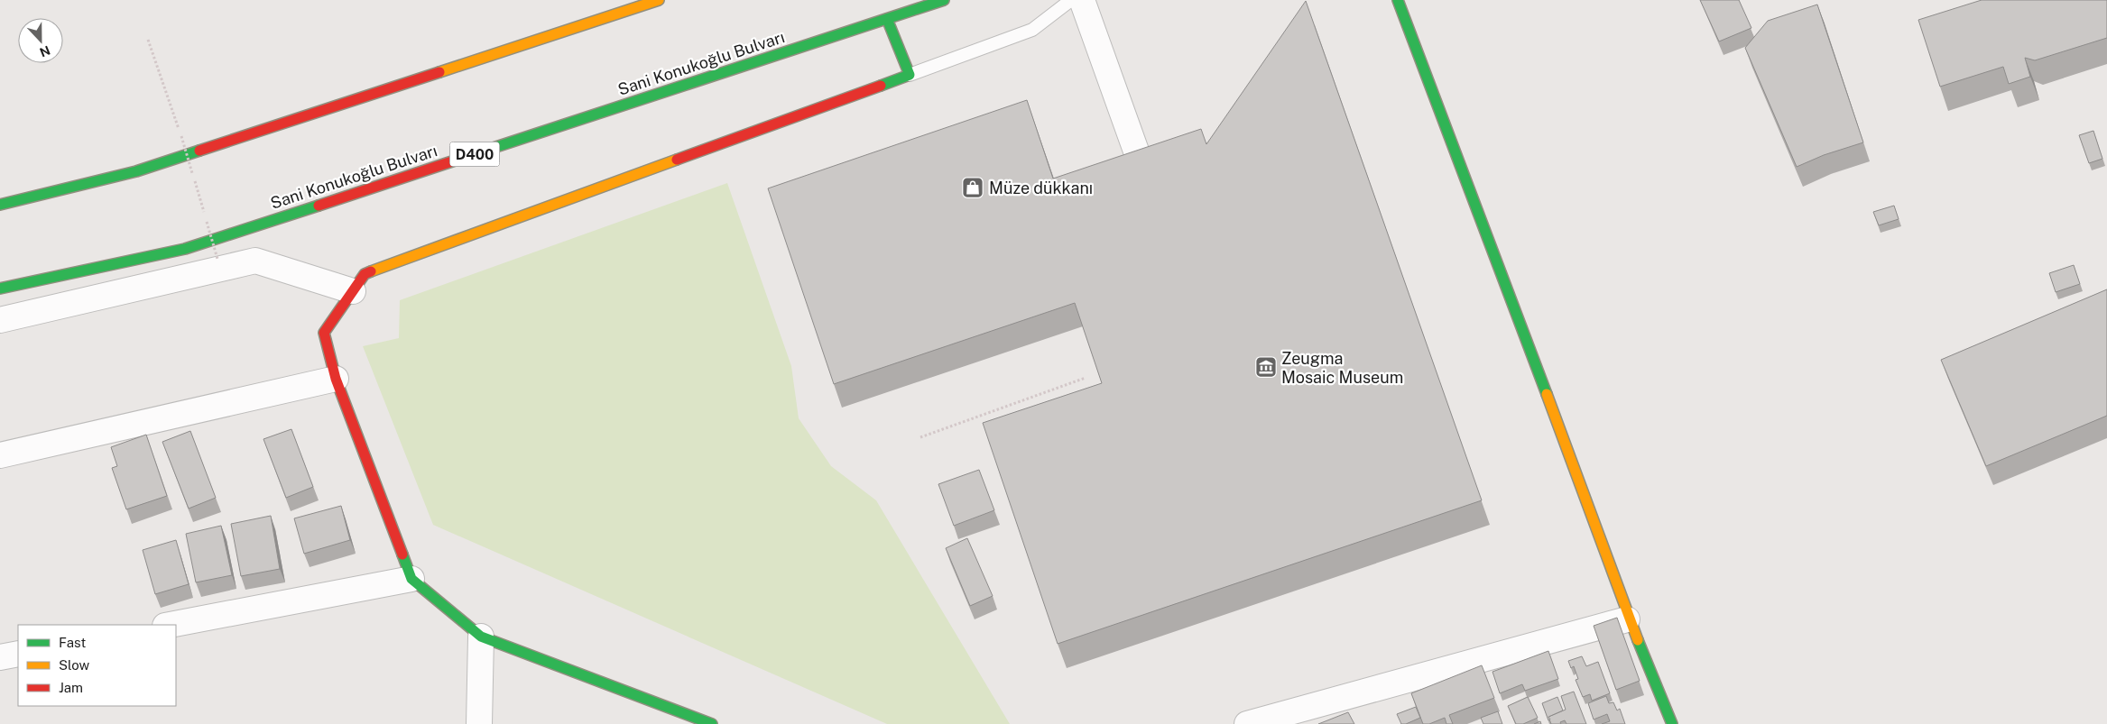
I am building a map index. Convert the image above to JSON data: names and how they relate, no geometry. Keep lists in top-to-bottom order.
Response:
{
  "streets": {
    "main road": ["Sani Konukoğlu Bulvarı", "D400"]
  },
  "places": {
    "shop": ["Müze dükkanı"],
    "museum": ["Zeugma Mosaic Museum"]
  },
  "legend": ["Fast", "Slow", "Jam"],
  "north": "bottom"
}
